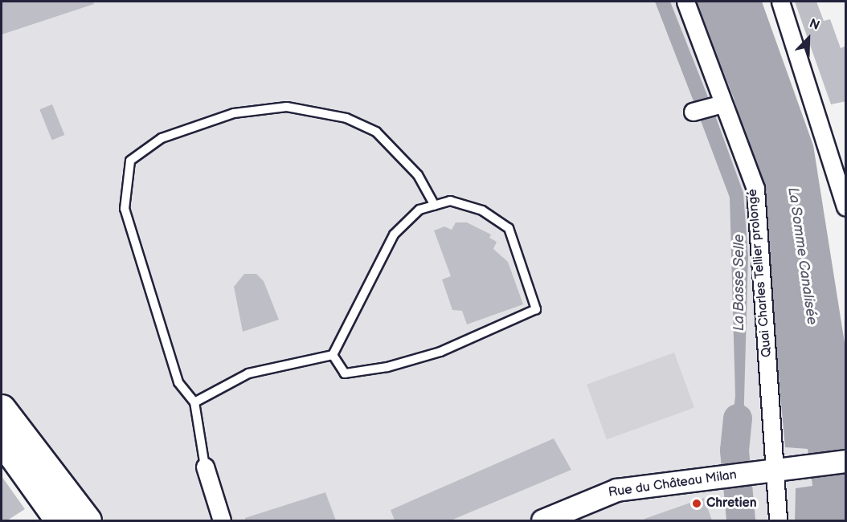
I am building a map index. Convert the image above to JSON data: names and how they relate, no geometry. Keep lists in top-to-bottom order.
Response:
{
  "streets": {
    "street": ["Quai Charles Tellier prolongé", "Rue du Château Milan"]
  },
  "crossings": [
    ["Quai Charles Tellier prolongé", "Rue du Château Milan"]
  ],
  "water": ["La Somme Canalisée", "La Basse Selle"],
  "places": ["Chretien"],
  "north": "top right"
}
